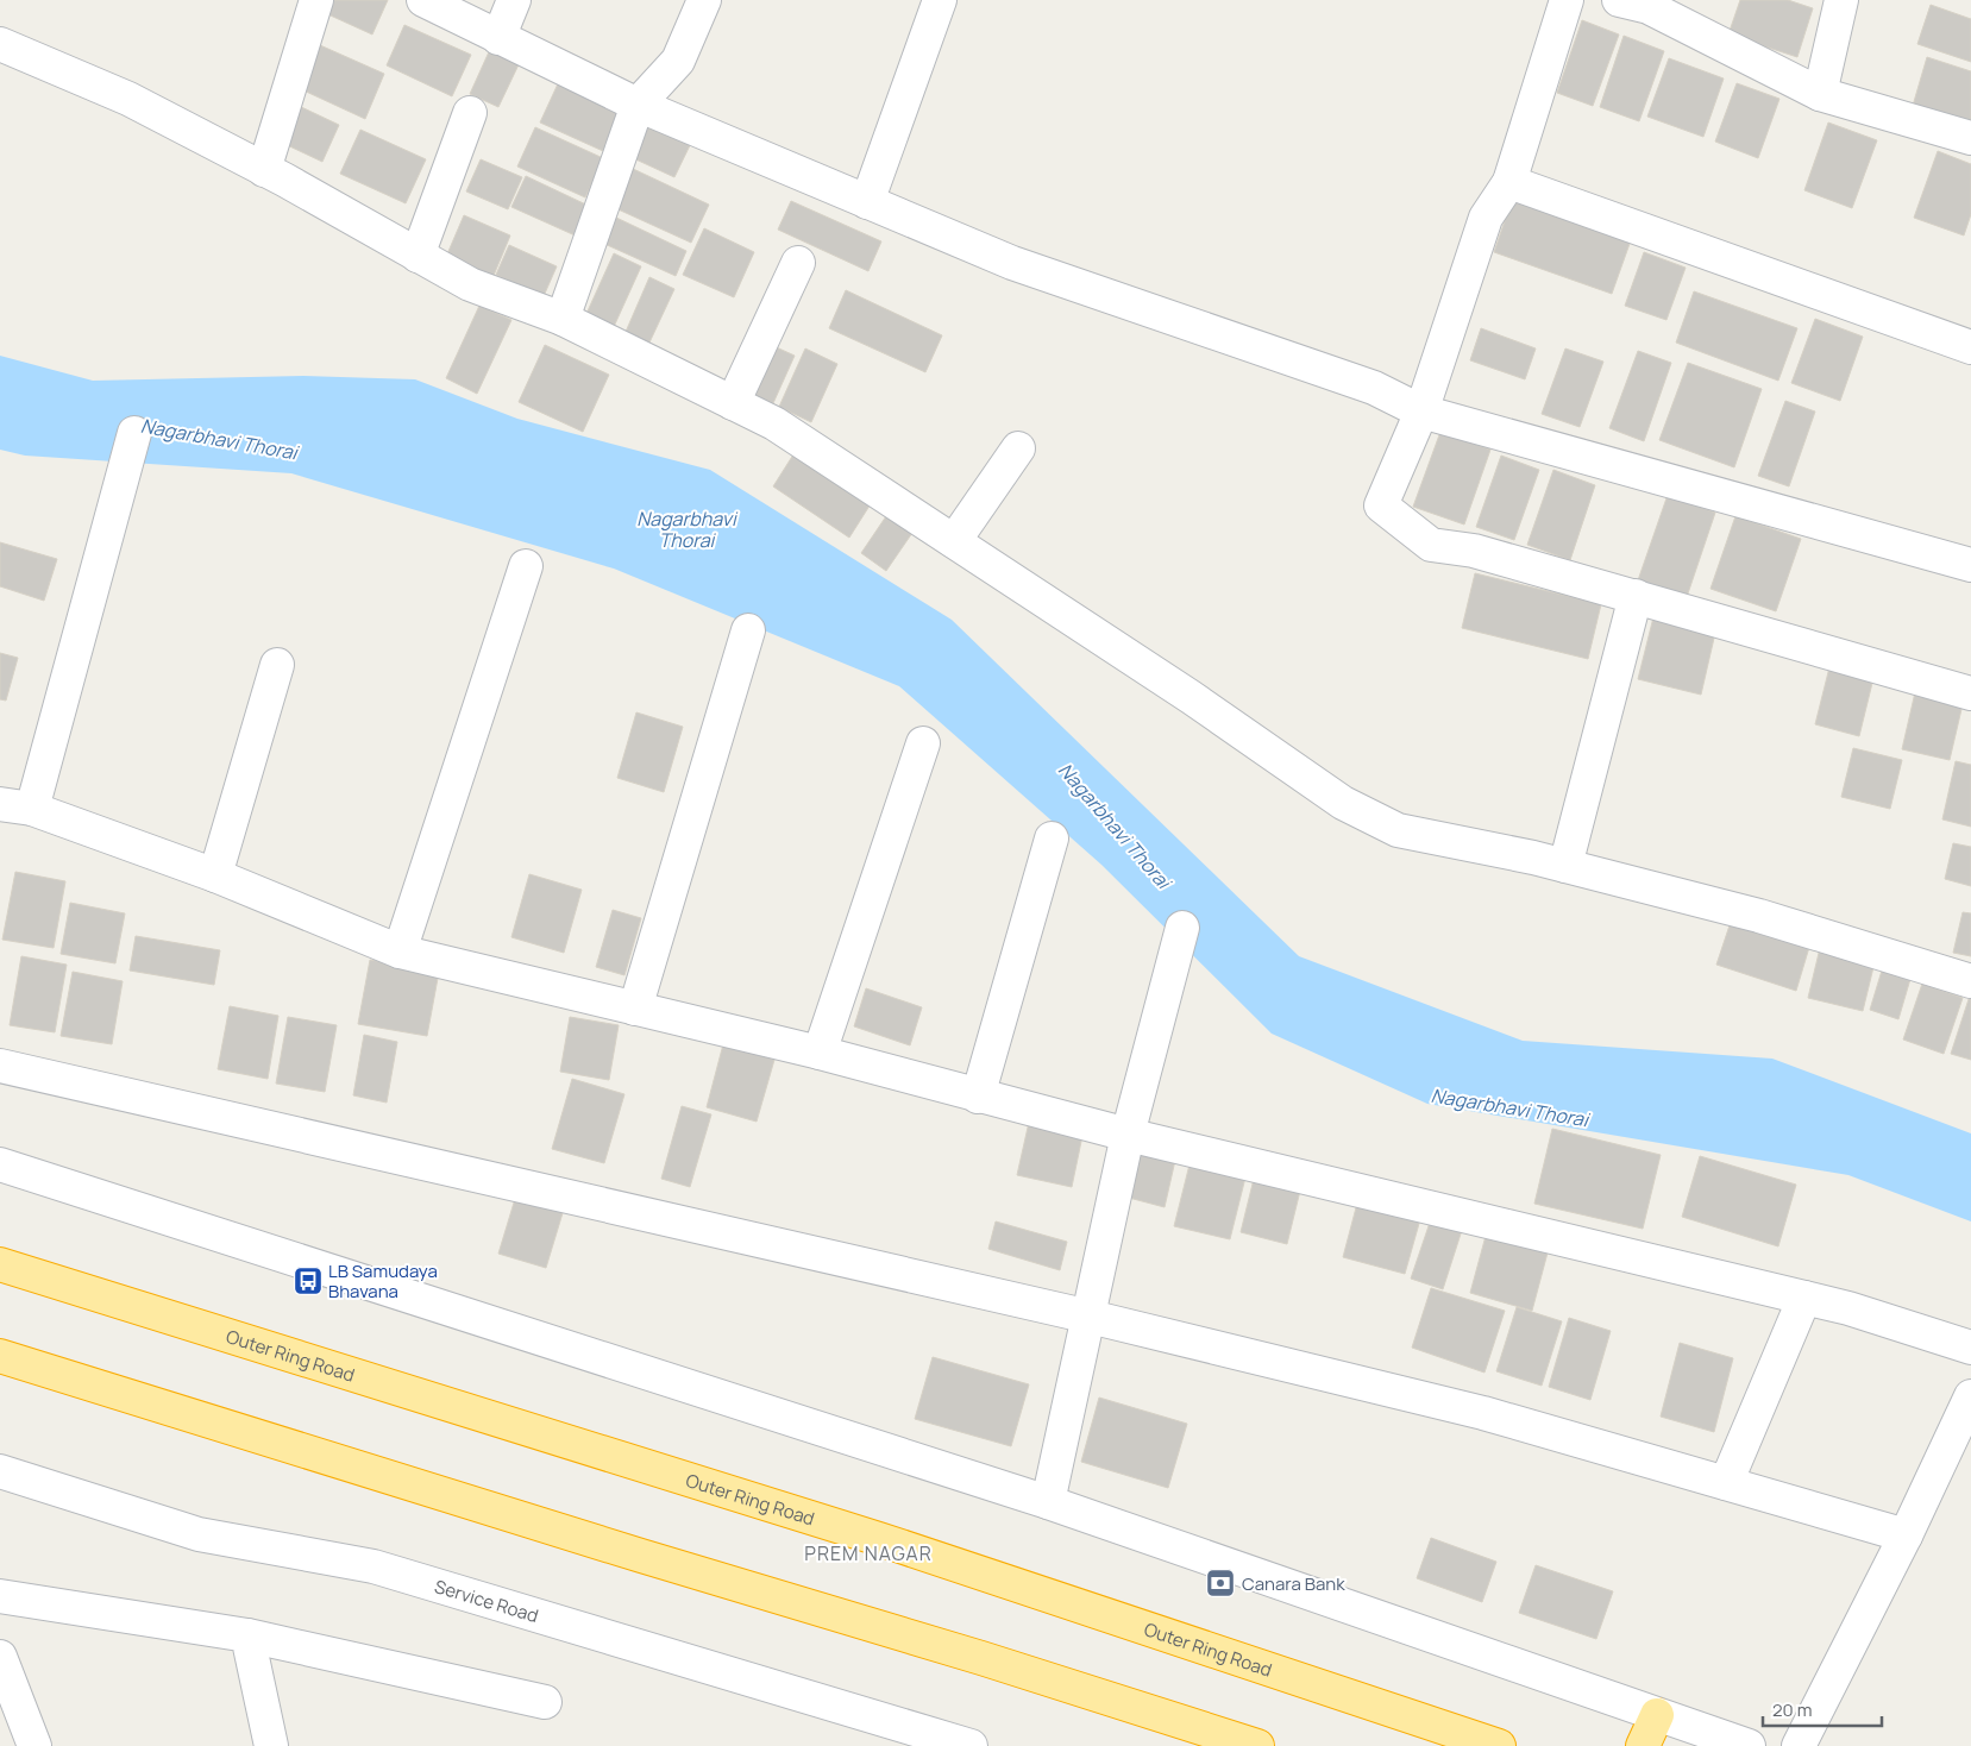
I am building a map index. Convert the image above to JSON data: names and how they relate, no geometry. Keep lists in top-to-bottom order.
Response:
{
  "streets": {
    "highway": ["Outer Ring Road"],
    "street": ["Service Road"]
  },
  "districts": ["PREM NAGAR"],
  "water": ["Nagarbhavi Thorai"],
  "places": {
    "bus stop": ["LB Samudaya Bhavana"],
    "bank": ["Canara Bank"]
  },
  "scale_bar": "20 m"
}
